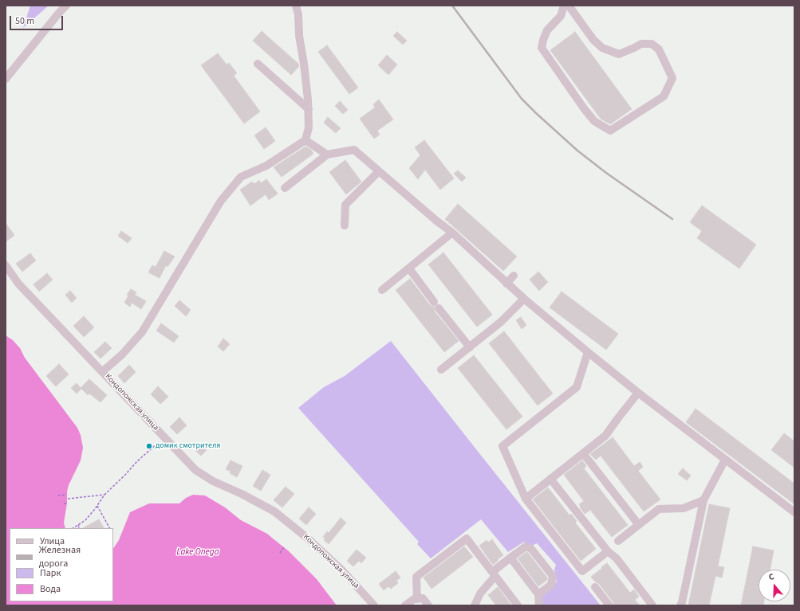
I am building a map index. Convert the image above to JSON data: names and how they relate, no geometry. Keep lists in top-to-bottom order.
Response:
{
  "streets": {
    "street": ["Кондопожская улица"]
  },
  "water": ["Lake Onega"],
  "places": ["домик смотрителя"],
  "legend": [
    "Улица",
    "Железная дорога",
    "Парк",
    "Вода"
  ],
  "scale_bar": "50 m",
  "north": "top"
}
